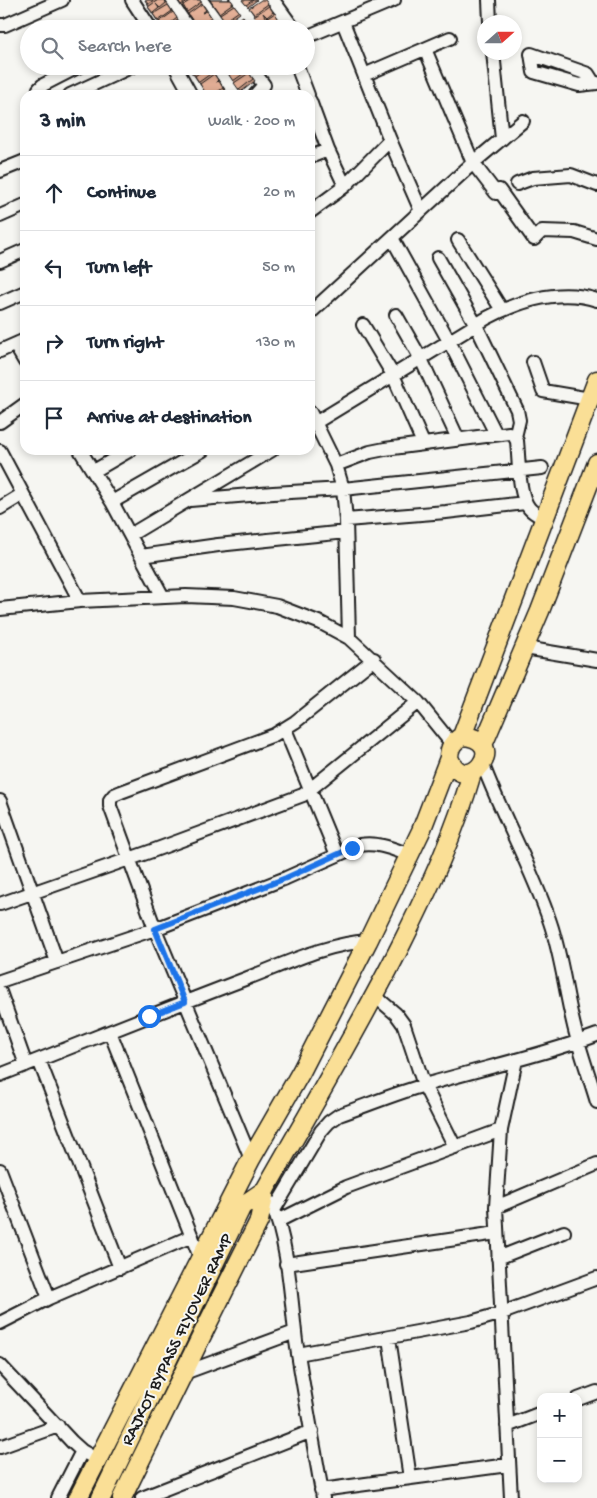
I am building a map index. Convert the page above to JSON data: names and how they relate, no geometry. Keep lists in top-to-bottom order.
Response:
{
  "streets": {
    "highway": ["RAJKOT BYPASS FLYOVER RAMP"]
  },
  "north": "right",
  "page": {
    "search": "Search here",
    "heading": ["3 min", "Walk · 200 m"],
    "list": [
      ["Continue", "20 m"],
      ["Turn left", "50 m"],
      ["Turn right", "130 m"],
      "Arrive at destination"
    ],
    "map_buttons": ["+", "−"]
  }
}
